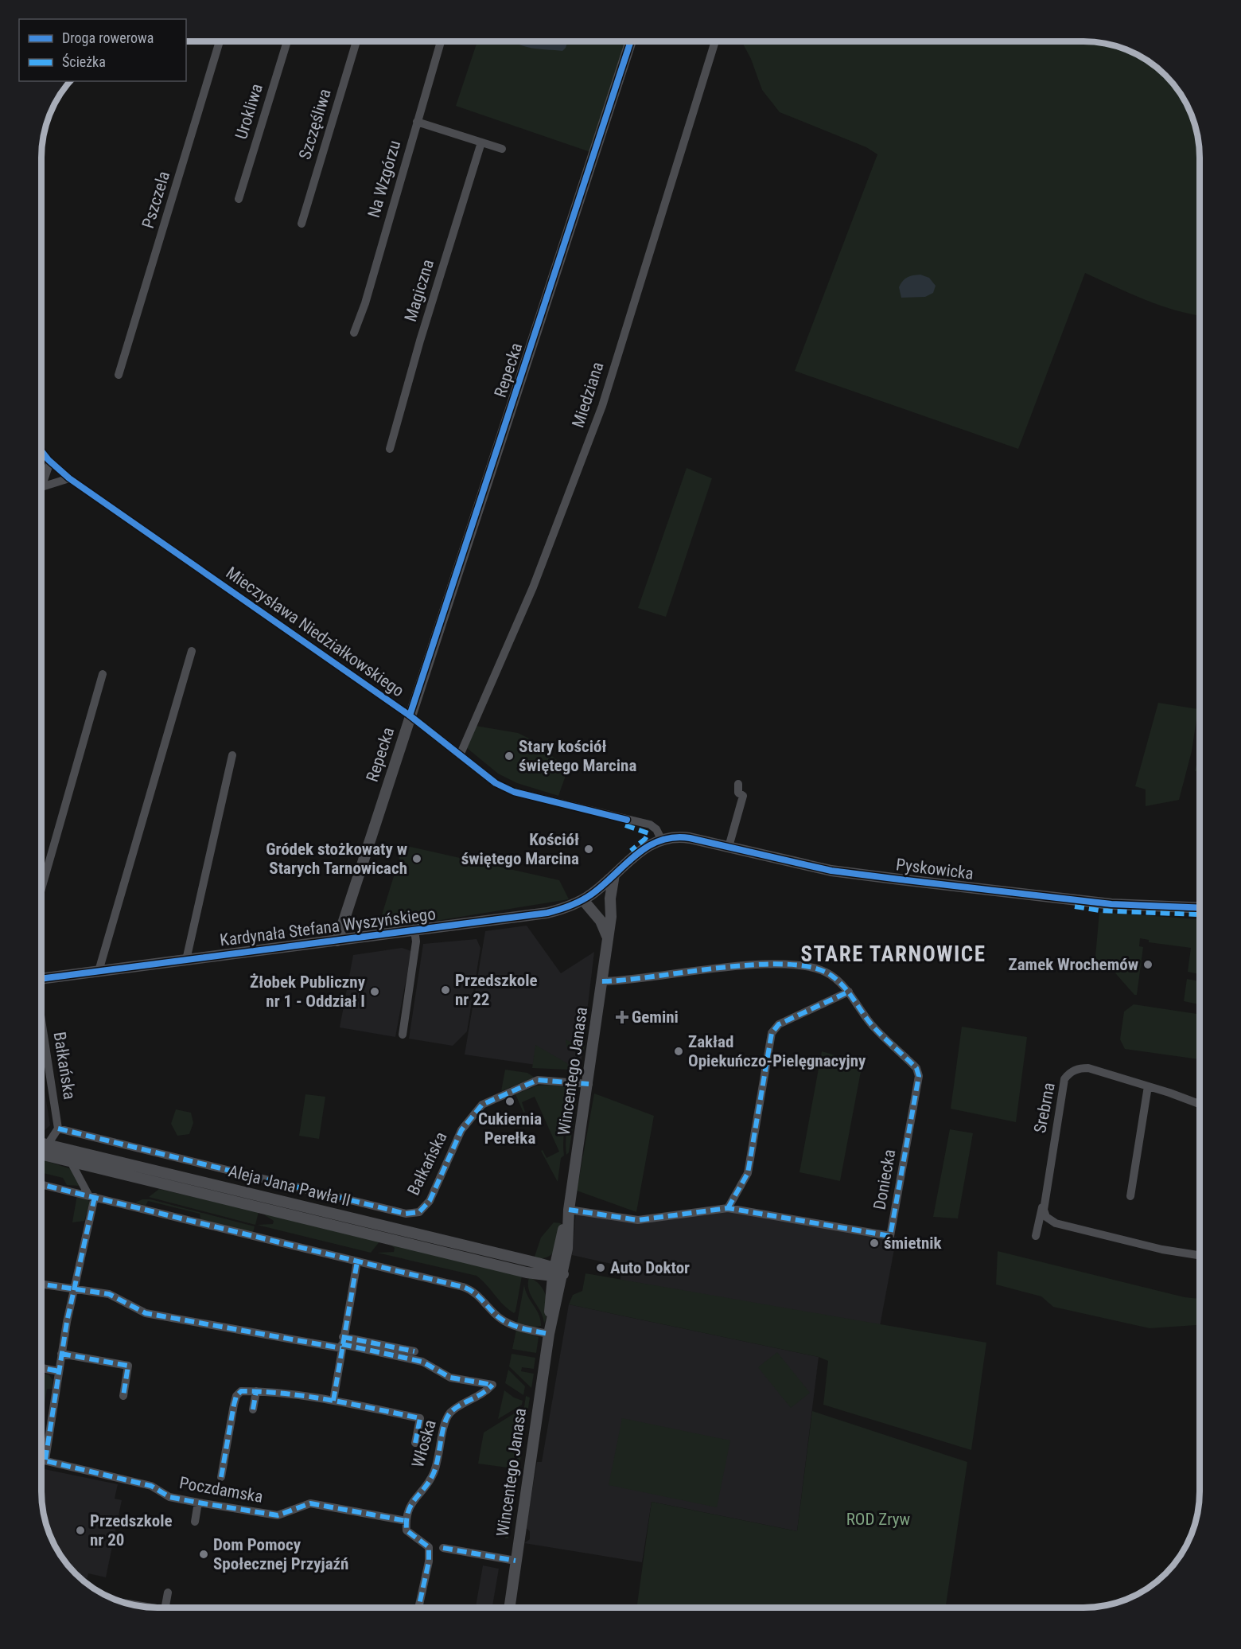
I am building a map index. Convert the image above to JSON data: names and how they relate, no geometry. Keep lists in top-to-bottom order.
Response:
{
  "streets": {
    "street": [
      "Urokliwa",
      "Szczęśliwa",
      "Na Wzgórzu",
      "Pszczela",
      "Magiczna",
      "Repecka",
      "Miedziana",
      "Mieczysława Niedziałkowskiego",
      "Pyskowicka",
      "Kardynała Stefana Wyszyńskiego",
      "Bałkańska",
      "Wincentego Janasa",
      "Srebrna",
      "Doniecka",
      "Aleja Jana Pawła II",
      "Włoska",
      "Poczdamska"
    ]
  },
  "crossings": [
    ["Repecka", "Mieczysława Niedziałkowskiego"],
    ["Repecka", "Kardynała Stefana Wyszyńskiego"],
    ["Miedziana", "Mieczysława Niedziałkowskiego"],
    ["Mieczysława Niedziałkowskiego", "Pyskowicka"],
    ["Mieczysława Niedziałkowskiego", "Kardynała Stefana Wyszyńskiego"],
    ["Pyskowicka", "Kardynała Stefana Wyszyńskiego"],
    ["Kardynała Stefana Wyszyńskiego", "Wincentego Janasa"],
    ["Bałkańska", "Wincentego Janasa"],
    ["Wincentego Janasa", "Doniecka"],
    ["Wincentego Janasa", "Aleja Jana Pawła II"],
    ["Włoska", "Poczdamska"]
  ],
  "districts": ["STARE TARNOWICE"],
  "parks": ["ROD Zryw"],
  "places": {
    "other": [
      "Stary kościół świętego Marcina",
      "Kościół świętego Marcina",
      "Gródek stożkowaty w Starych Tarnowicach",
      "Zamek Wrochemów",
      "Przedszkole nr 22",
      "Żłobek Publiczny nr 1 - Oddział I",
      "Zakład Opiekuńczo-Pielęgnacyjny",
      "Cukiernia Perełka",
      "śmietnik",
      "Auto Doktor",
      "Przedszkole nr 20",
      "Dom Pomocy Społecznej Przyjaźń"
    ],
    "health": ["Gemini"]
  },
  "legend": ["Droga rowerowa", "Ścieżka"]
}
